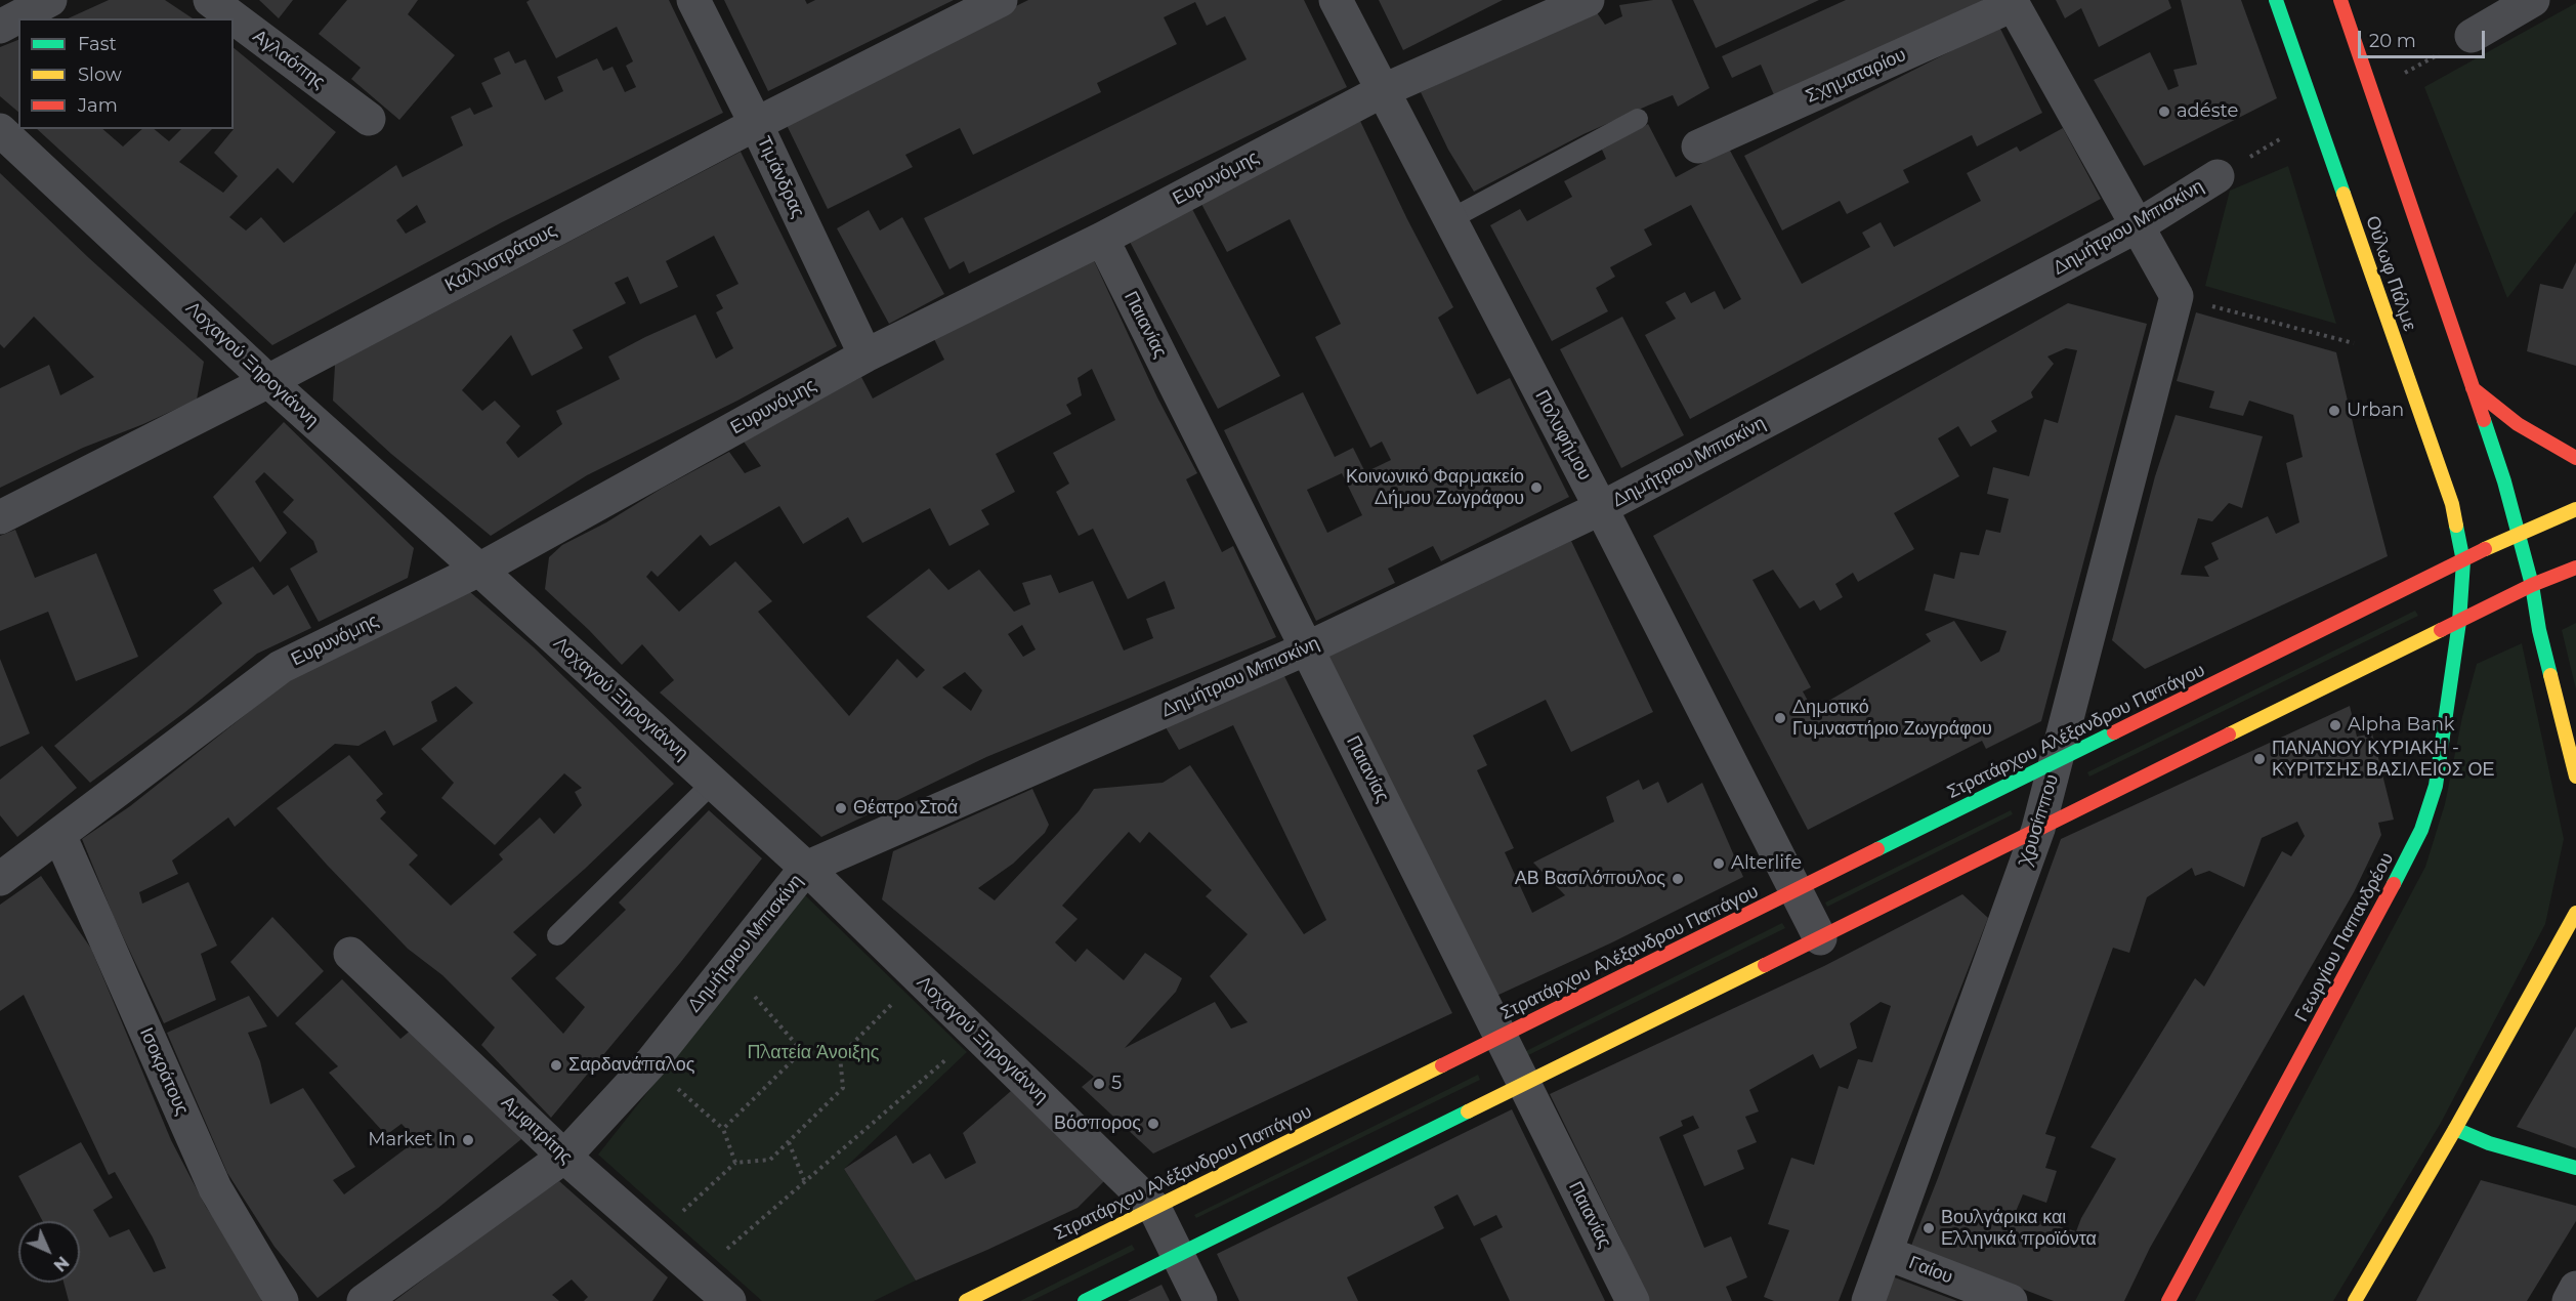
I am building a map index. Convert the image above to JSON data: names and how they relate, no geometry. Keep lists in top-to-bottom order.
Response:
{
  "streets": {
    "street": [
      "Αγλαόπης",
      "Σχηματαρίου",
      "Τιμάνδρας",
      "Ευρυνόμης",
      "Δημήτριου Μπισκίνη",
      "Καλλιστράτους",
      "Ούλωφ Πάλμε",
      "Παιανίας",
      "Λοχαγού Ξηρογιάννη",
      "Πολυφήμου",
      "Στρατάρχου Αλέξανδρου Παπάγου",
      "Χρυσίππου",
      "Γεωργίου Παπανδρέου",
      "Ισοκράτους",
      "Αμφιτρίτης",
      "Γαίου"
    ]
  },
  "crossings": [
    ["Σχηματαρίου", "Δημήτριου Μπισκίνη"],
    ["Τιμάνδρας", "Ευρυνόμης"],
    ["Τιμάνδρας", "Καλλιστράτους"],
    ["Ευρυνόμης", "Παιανίας"],
    ["Ευρυνόμης", "Λοχαγού Ξηρογιάννη"],
    ["Ευρυνόμης", "Πολυφήμου"],
    ["Ευρυνόμης", "Ισοκράτους"],
    ["Δημήτριου Μπισκίνη", "Παιανίας"],
    ["Δημήτριου Μπισκίνη", "Λοχαγού Ξηρογιάννη"],
    ["Δημήτριου Μπισκίνη", "Πολυφήμου"],
    ["Δημήτριου Μπισκίνη", "Αμφιτρίτης"],
    ["Καλλιστράτους", "Λοχαγού Ξηρογιάννη"],
    ["Ούλωφ Πάλμε", "Στρατάρχου Αλέξανδρου Παπάγου"],
    ["Ούλωφ Πάλμε", "Γεωργίου Παπανδρέου"],
    ["Παιανίας", "Στρατάρχου Αλέξανδρου Παπάγου"],
    ["Λοχαγού Ξηρογιάννη", "Στρατάρχου Αλέξανδρου Παπάγου"],
    ["Πολυφήμου", "Στρατάρχου Αλέξανδρου Παπάγου"],
    ["Στρατάρχου Αλέξανδρου Παπάγου", "Χρυσίππου"],
    ["Στρατάρχου Αλέξανδρου Παπάγου", "Γεωργίου Παπανδρέου"],
    ["Χρυσίππου", "Γαίου"]
  ],
  "parks": ["Πλατεία Άνοιξης"],
  "places": [
    "adéste",
    "Urban",
    "Κοινωνικό Φαρμακείο Δήμου Ζωγράφου",
    "Δημοτικό Γυμναστήριο Ζωγράφου",
    "Alpha Bank",
    "ΠΑΝΑΝΟΥ ΚΥΡΙΑΚΗ - ΚΥΡΙΤΣΗΣ ΒΑΣΙΛΕΙΟΣ ΟΕ",
    "Θέατρο Στοά",
    "Alterlife",
    "ΑΒ Βασιλόπουλος",
    "Σαρδανάπαλος",
    "5",
    "Βόσπορος",
    "Market In",
    "Βουλγάρικα και Ελληνικά προϊόντα"
  ],
  "legend": ["Fast", "Slow", "Jam"],
  "scale_bar": "20 m",
  "north": "bottom right"
}
